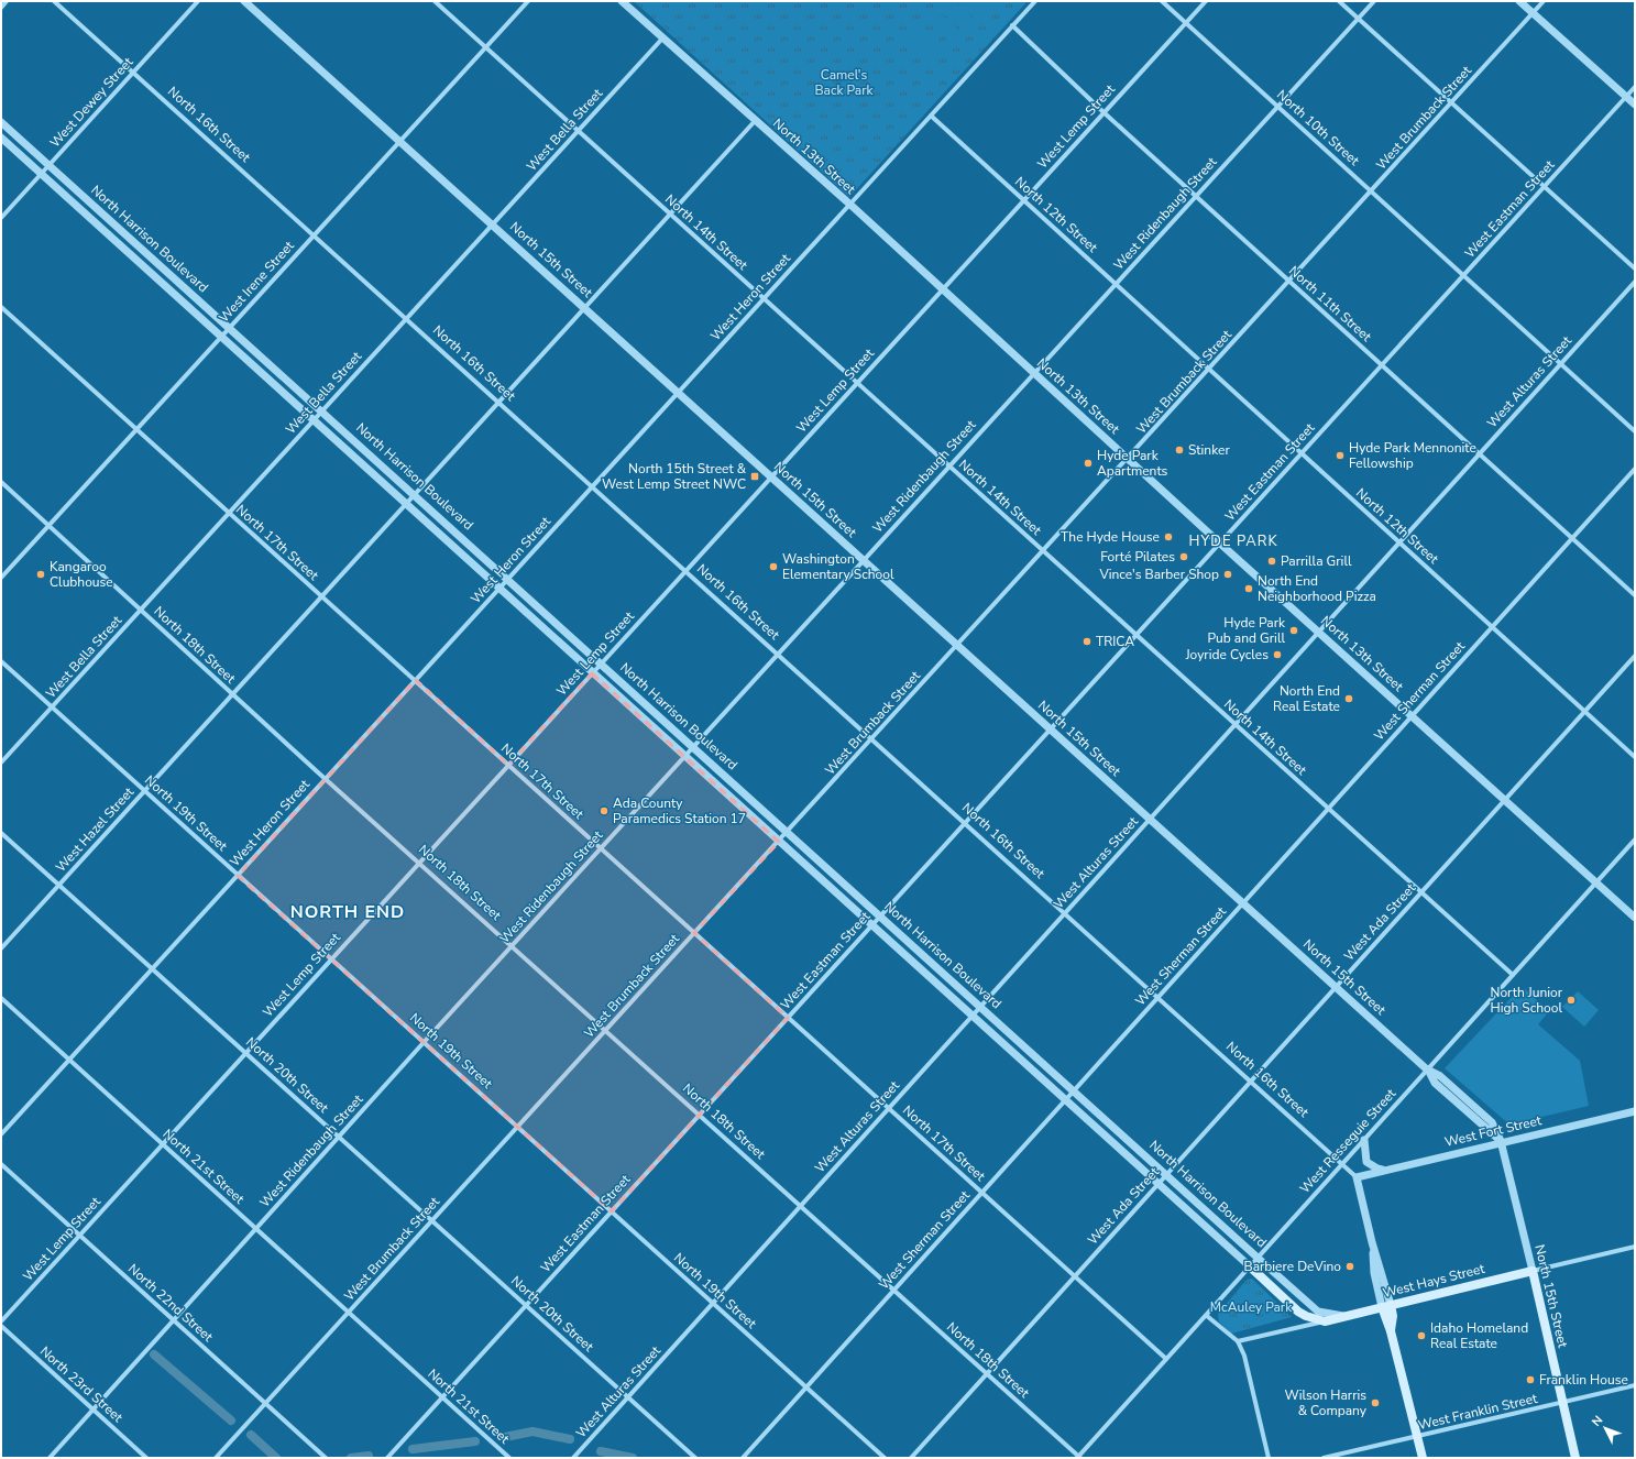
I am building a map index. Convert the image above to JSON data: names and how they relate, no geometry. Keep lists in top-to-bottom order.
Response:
{
  "streets": {
    "main road": ["North Harrison Boulevard", "North 15th Street", "West Hays Street"],
    "street": [
      "West Dewey Street",
      "West Brumback Street",
      "North 16th Street",
      "West Lemp Street",
      "North 10th Street",
      "West Bella Street",
      "North 13th Street",
      "West Eastman Street",
      "West Ridenbaugh Street",
      "North 12th Street",
      "North 14th Street",
      "West Irene Street",
      "West Heron Street",
      "North 11th Street",
      "West Alturas Street",
      "North 17th Street",
      "North 18th Street",
      "West Sherman Street",
      "North 19th Street",
      "West Hazel Street",
      "West Ada Street",
      "North 20th Street",
      "West Fort Street",
      "West Resseguie Street",
      "North 21st Street",
      "North 22nd Street",
      "North 23rd Street",
      "West Franklin Street"
    ]
  },
  "crossings": [
    ["West Dewey Street", "North 16th Street"],
    ["West Dewey Street", "North Harrison Boulevard"],
    ["West Brumback Street", "North 16th Street"],
    ["West Brumback Street", "North 10th Street"],
    ["West Brumback Street", "North 13th Street"],
    ["West Brumback Street", "North 12th Street"],
    ["West Brumback Street", "North 14th Street"],
    ["West Brumback Street", "North Harrison Boulevard"],
    ["West Brumback Street", "North 15th Street"],
    ["West Brumback Street", "North 11th Street"],
    ["West Brumback Street", "North 17th Street"],
    ["West Brumback Street", "North 18th Street"],
    ["West Brumback Street", "North 19th Street"],
    ["West Brumback Street", "North 20th Street"],
    ["West Brumback Street", "North 21st Street"],
    ["West Brumback Street", "North 22nd Street"],
    ["North 16th Street", "West Lemp Street"],
    ["North 16th Street", "West Bella Street"],
    ["North 16th Street", "West Eastman Street"],
    ["North 16th Street", "West Ridenbaugh Street"],
    ["North 16th Street", "West Irene Street"],
    ["North 16th Street", "West Heron Street"],
    ["North 16th Street", "West Alturas Street"],
    ["North 16th Street", "West Sherman Street"],
    ["North 16th Street", "West Hazel Street"],
    ["North 16th Street", "West Ada Street"],
    ["North 16th Street", "West Fort Street"],
    ["North 16th Street", "West Resseguie Street"],
    ["West Lemp Street", "North 10th Street"],
    ["West Lemp Street", "North 13th Street"],
    ["West Lemp Street", "North 12th Street"],
    ["West Lemp Street", "North 14th Street"],
    ["West Lemp Street", "North Harrison Boulevard"],
    ["West Lemp Street", "North 15th Street"],
    ["West Lemp Street", "North 11th Street"],
    ["West Lemp Street", "North 17th Street"],
    ["West Lemp Street", "North 18th Street"],
    ["West Lemp Street", "North 19th Street"],
    ["West Lemp Street", "North 20th Street"],
    ["West Lemp Street", "North 21st Street"],
    ["West Lemp Street", "North 22nd Street"],
    ["North 10th Street", "West Eastman Street"],
    ["North 10th Street", "West Ridenbaugh Street"],
    ["North 10th Street", "West Alturas Street"],
    ["West Bella Street", "North 13th Street"],
    ["West Bella Street", "North 14th Street"],
    ["West Bella Street", "North Harrison Boulevard"],
    ["West Bella Street", "North 15th Street"],
    ["West Bella Street", "North 17th Street"],
    ["West Bella Street", "North 18th Street"],
    ["West Bella Street", "North 19th Street"],
    ["North 13th Street", "West Eastman Street"],
    ["North 13th Street", "West Ridenbaugh Street"],
    ["North 13th Street", "West Heron Street"],
    ["North 13th Street", "West Alturas Street"],
    ["North 13th Street", "West Sherman Street"],
    ["North 13th Street", "West Hazel Street"],
    ["North 13th Street", "West Ada Street"],
    ["North 13th Street", "West Resseguie Street"],
    ["West Eastman Street", "North 12th Street"],
    ["West Eastman Street", "North 14th Street"],
    ["West Eastman Street", "North Harrison Boulevard"],
    ["West Eastman Street", "North 15th Street"],
    ["West Eastman Street", "North 11th Street"],
    ["West Eastman Street", "North 17th Street"],
    ["West Eastman Street", "North 18th Street"],
    ["West Eastman Street", "North 19th Street"],
    ["West Eastman Street", "North 20th Street"],
    ["West Eastman Street", "North 21st Street"],
    ["West Ridenbaugh Street", "North 12th Street"],
    ["West Ridenbaugh Street", "North 14th Street"],
    ["West Ridenbaugh Street", "North Harrison Boulevard"],
    ["West Ridenbaugh Street", "North 15th Street"],
    ["West Ridenbaugh Street", "North 11th Street"],
    ["West Ridenbaugh Street", "North 17th Street"],
    ["West Ridenbaugh Street", "North 18th Street"],
    ["West Ridenbaugh Street", "North 19th Street"],
    ["West Ridenbaugh Street", "North 20th Street"],
    ["West Ridenbaugh Street", "North 21st Street"],
    ["West Ridenbaugh Street", "North 22nd Street"],
    ["West Ridenbaugh Street", "North 23rd Street"],
    ["North 12th Street", "West Heron Street"],
    ["North 12th Street", "West Alturas Street"],
    ["North 12th Street", "West Sherman Street"],
    ["North 12th Street", "West Ada Street"],
    ["North 14th Street", "West Irene Street"],
    ["North 14th Street", "West Heron Street"],
    ["North 14th Street", "West Alturas Street"],
    ["North 14th Street", "West Sherman Street"],
    ["North 14th Street", "West Hazel Street"],
    ["North 14th Street", "West Ada Street"],
    ["North 14th Street", "West Resseguie Street"],
    ["North Harrison Boulevard", "West Irene Street"],
    ["North Harrison Boulevard", "West Heron Street"],
    ["North Harrison Boulevard", "West Alturas Street"],
    ["North Harrison Boulevard", "West Sherman Street"],
    ["North Harrison Boulevard", "West Hazel Street"],
    ["North Harrison Boulevard", "West Ada Street"],
    ["North Harrison Boulevard", "West Resseguie Street"],
    ["North Harrison Boulevard", "West Hays Street"],
    ["North 15th Street", "West Irene Street"],
    ["North 15th Street", "West Heron Street"],
    ["North 15th Street", "West Alturas Street"],
    ["North 15th Street", "West Sherman Street"],
    ["North 15th Street", "West Hazel Street"],
    ["North 15th Street", "West Ada Street"],
    ["North 15th Street", "West Fort Street"],
    ["North 15th Street", "West Resseguie Street"],
    ["North 15th Street", "West Hays Street"],
    ["North 15th Street", "West Franklin Street"],
    ["West Irene Street", "North 17th Street"],
    ["West Irene Street", "North 18th Street"],
    ["West Heron Street", "North 11th Street"],
    ["West Heron Street", "North 17th Street"],
    ["West Heron Street", "North 18th Street"],
    ["West Heron Street", "North 19th Street"],
    ["West Heron Street", "North 20th Street"],
    ["West Heron Street", "North 21st Street"],
    ["North 11th Street", "West Alturas Street"],
    ["North 11th Street", "West Sherman Street"],
    ["West Alturas Street", "North 17th Street"],
    ["West Alturas Street", "North 18th Street"],
    ["West Alturas Street", "North 19th Street"],
    ["West Alturas Street", "North 20th Street"],
    ["North 17th Street", "West Sherman Street"],
    ["North 17th Street", "West Hazel Street"],
    ["North 17th Street", "West Ada Street"],
    ["North 17th Street", "West Resseguie Street"],
    ["North 18th Street", "West Sherman Street"],
    ["North 18th Street", "West Hazel Street"],
    ["North 18th Street", "West Ada Street"],
    ["North 18th Street", "West Resseguie Street"],
    ["West Sherman Street", "North 19th Street"],
    ["North 19th Street", "West Hazel Street"],
    ["West Hazel Street", "North 20th Street"]
  ],
  "districts": ["HYDE PARK", "NORTH END"],
  "parks": ["Camel's Back Park", "McAuley Park"],
  "places": {
    "other": [
      "Stinker",
      "Hyde Park Mennonite Fellowship",
      "Hyde Park Apartments",
      "The Hyde House",
      "Forté Pilates",
      "Parrilla Grill",
      "Washington Elementary School",
      "Kangaroo Clubhouse",
      "Vince's Barber Shop",
      "North End Neighborhood Pizza",
      "Hyde Park Pub and Grill",
      "TRICA",
      "Joyride Cycles",
      "North End Real Estate",
      "Ada County Paramedics Station 17",
      "North Junior High School",
      "Barbiere DeVino",
      "Idaho Homeland Real Estate",
      "Franklin House",
      "Wilson Harris & Company"
    ],
    "transit": ["North 15th Street & West Lemp Street NWC"]
  },
  "north": "top left"
}
